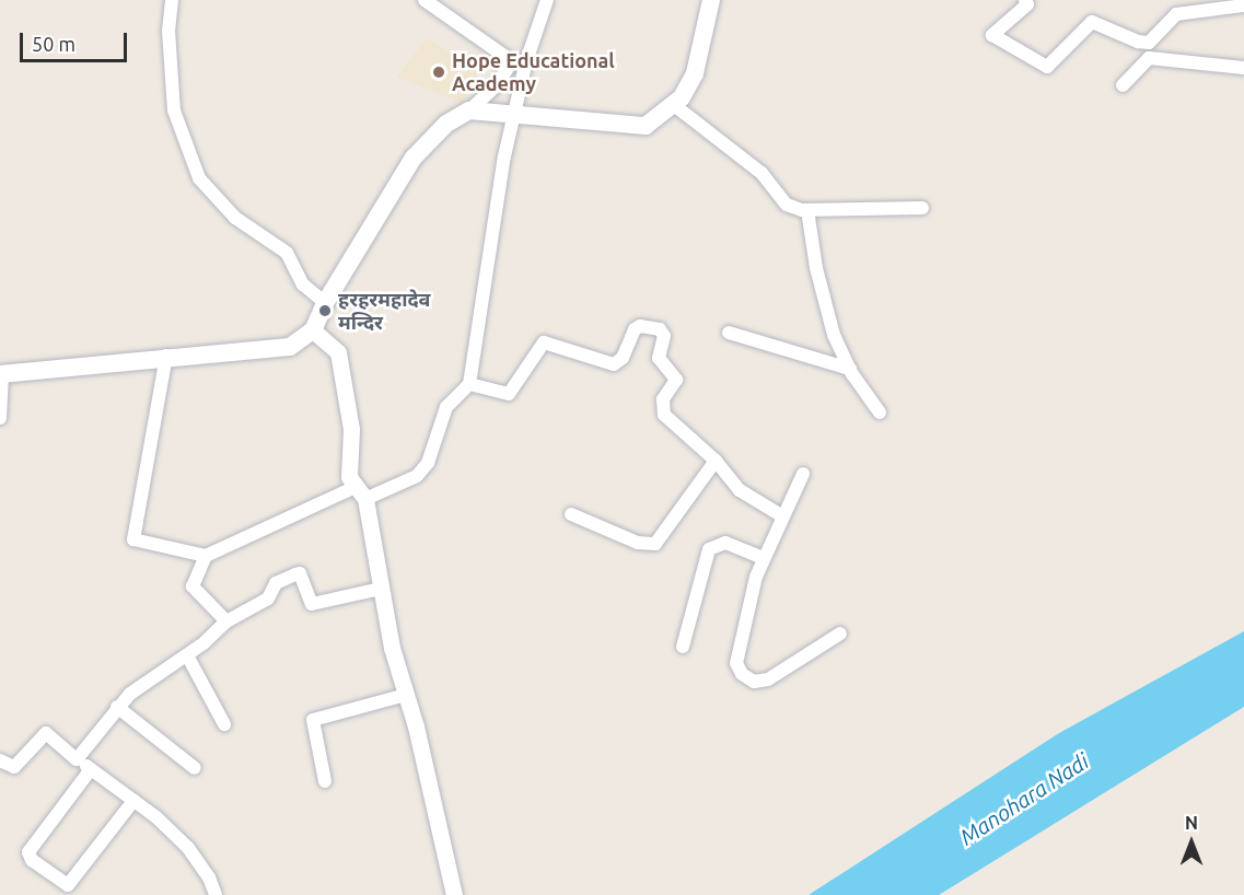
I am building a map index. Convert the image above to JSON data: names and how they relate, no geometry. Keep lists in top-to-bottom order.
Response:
{
  "water": ["Manohara Nadi"],
  "places": ["Hope Educational Academy", "हरहरमहादेव मन्दिर"],
  "scale_bar": "50 m",
  "north": "top"
}
